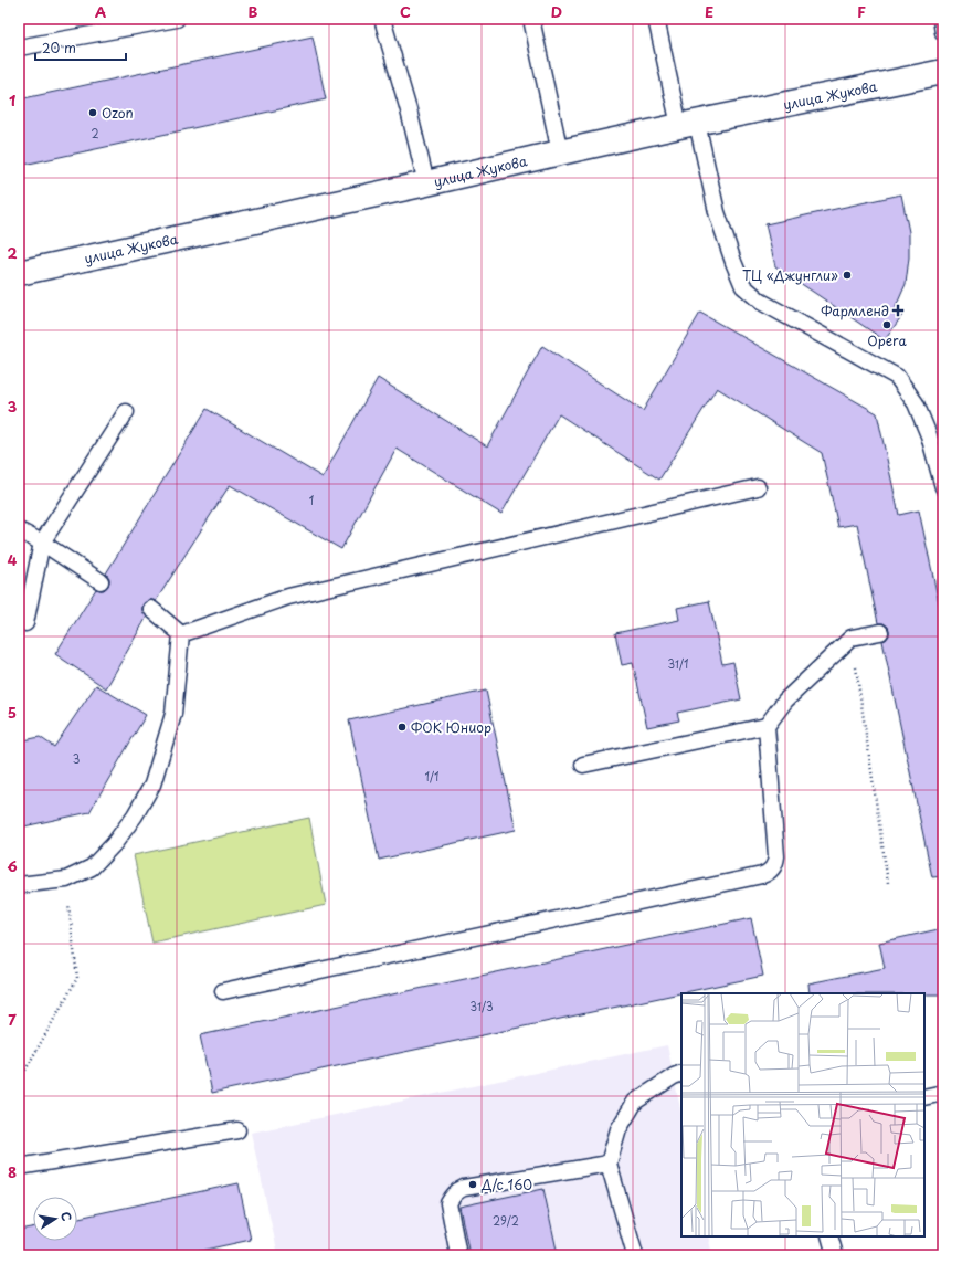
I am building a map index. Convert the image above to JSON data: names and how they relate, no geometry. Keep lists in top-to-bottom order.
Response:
{
  "streets": {
    "street": ["улица Жукова"]
  },
  "places": {
    "other": [
      "Ozon",
      "ТЦ «Джунгли»",
      "Opera",
      "ФОК Юниор",
      "Д/с 160"
    ],
    "health": ["Фармленд"]
  },
  "house_numbers": [
    "2",
    "1",
    "31/1",
    "3",
    "1/1",
    "31/3",
    "29/2"
  ],
  "scale_bar": "20 m",
  "north": "right",
  "grid": {
    "columns": [
      "A",
      "B",
      "C",
      "D",
      "E",
      "F"
    ],
    "rows": [
      "1",
      "2",
      "3",
      "4",
      "5",
      "6",
      "7",
      "8"
    ]
  }
}
